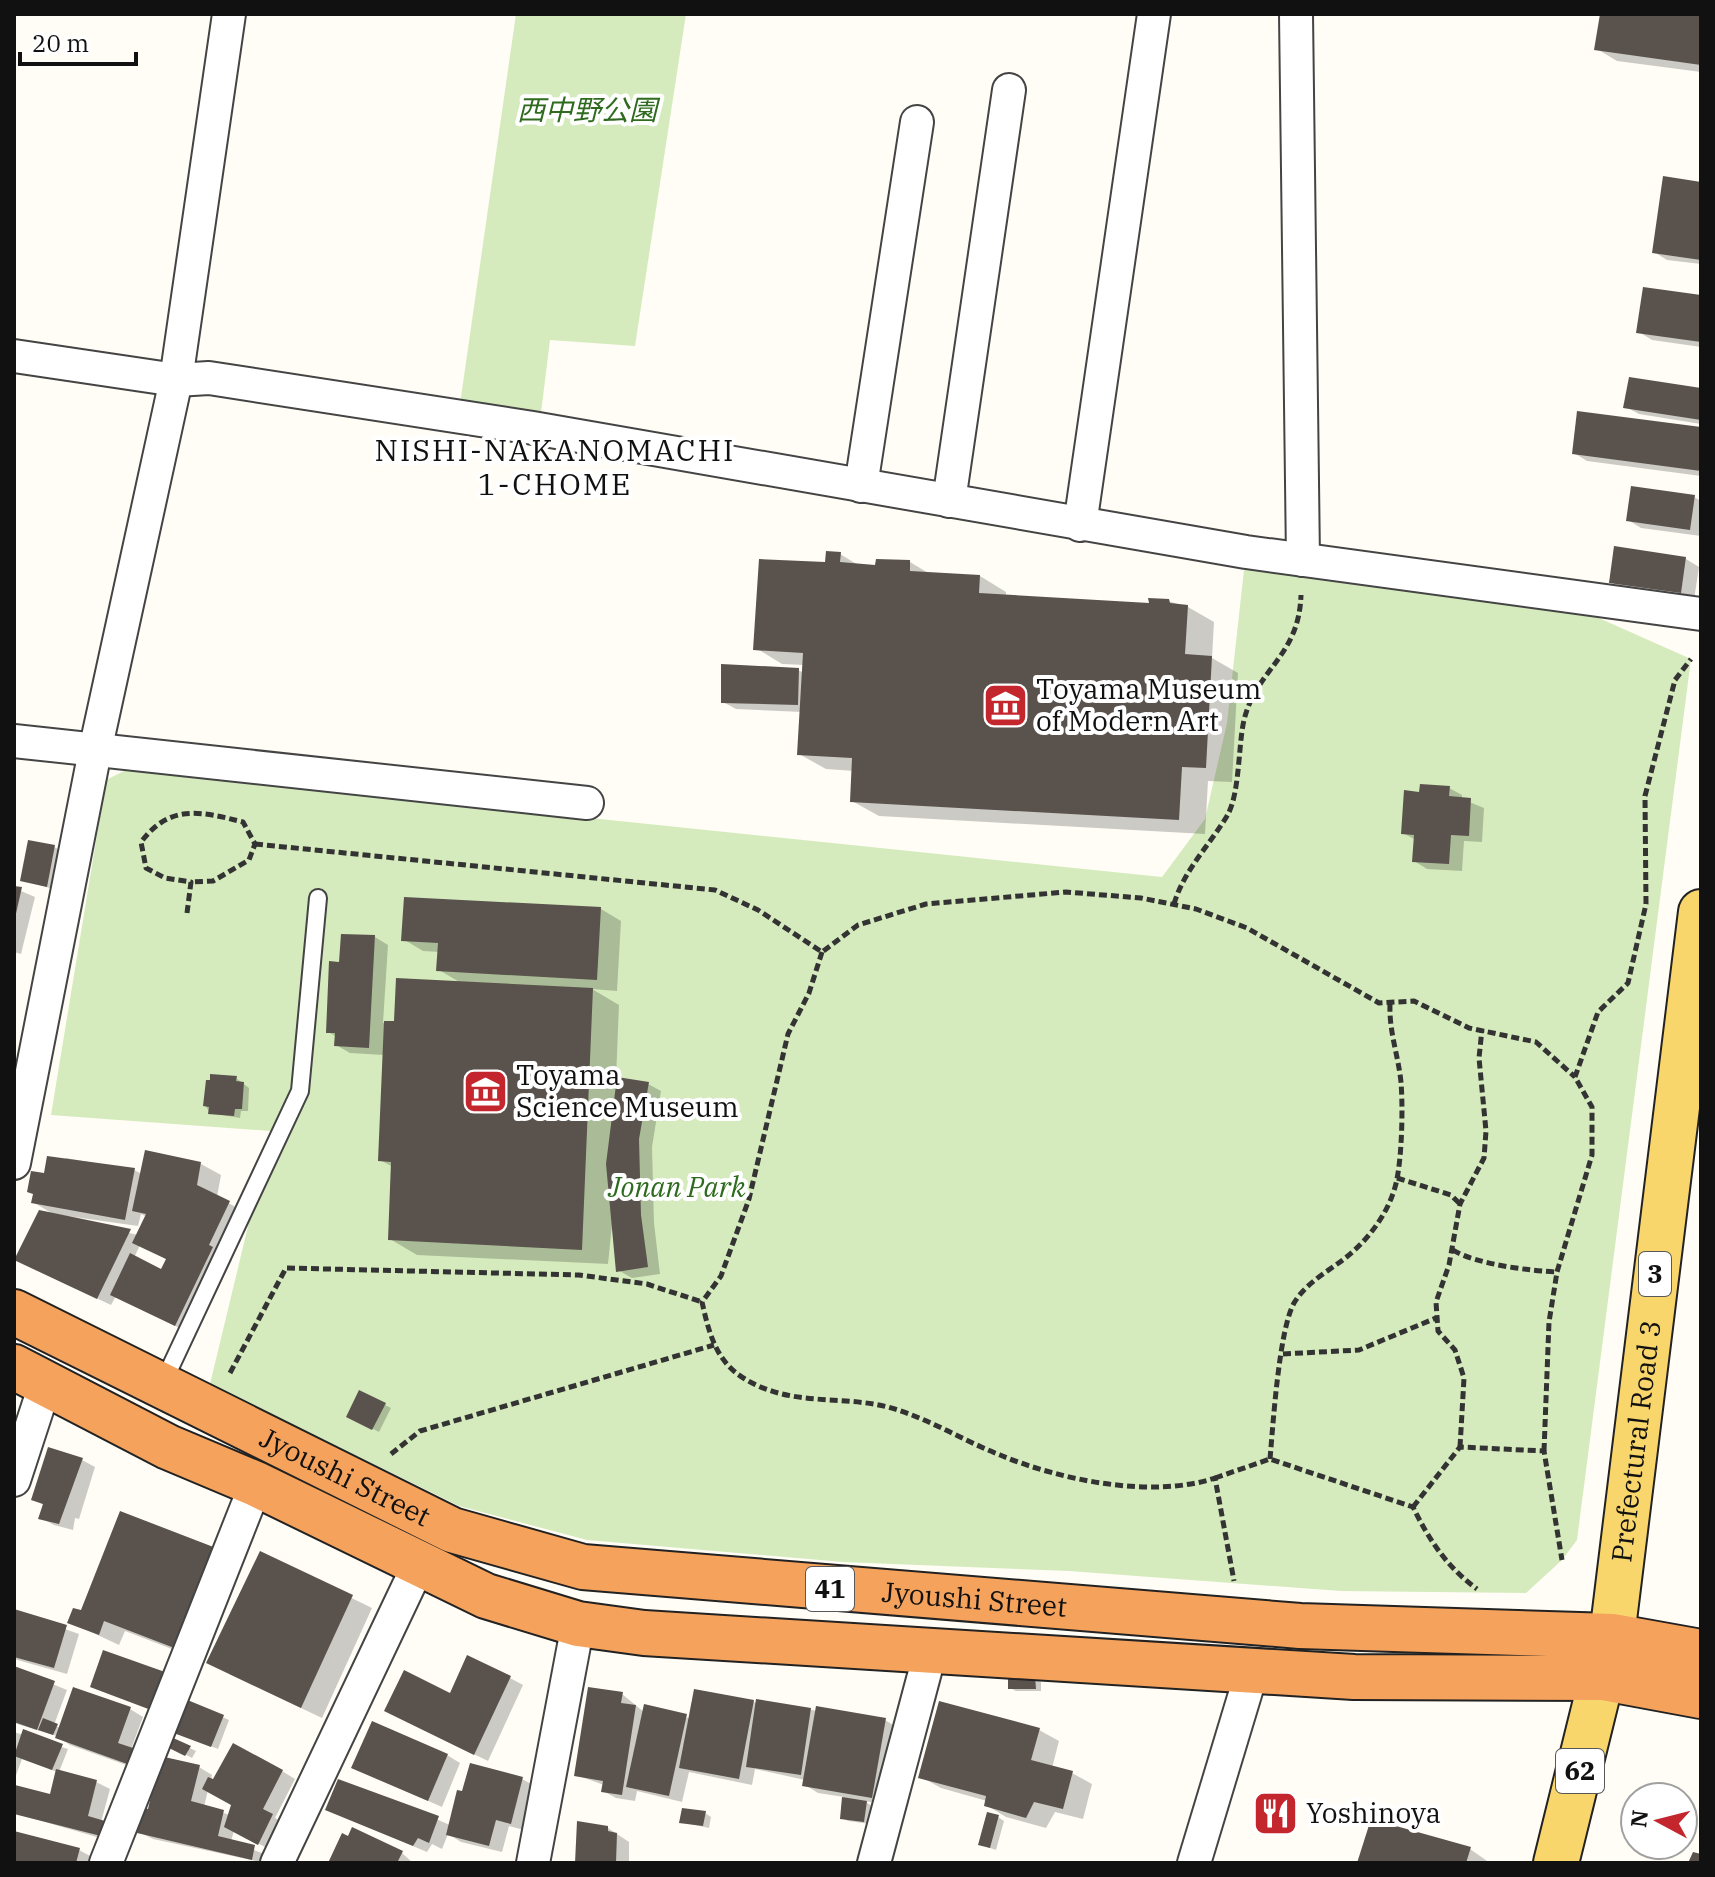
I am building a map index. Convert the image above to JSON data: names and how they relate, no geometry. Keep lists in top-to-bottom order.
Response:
{
  "streets": {
    "highway": ["Jyoushi Street", "41"],
    "main road": ["3", "Prefectural Road 3", "62"]
  },
  "crossings": [
    ["Prefectural Road 3", "Jyoushi Street"],
    ["Prefectural Road 3", "62"],
    ["Jyoushi Street", "62"]
  ],
  "districts": ["NISHI-NAKANOMACHI 1-CHOME"],
  "parks": ["西中野公園", "Jonan Park"],
  "places": {
    "museum": ["Toyama Museum of Modern Art", "Toyama Science Museum"],
    "restaurant": ["Yoshinoya"]
  },
  "scale_bar": "20 m",
  "north": "left"
}
